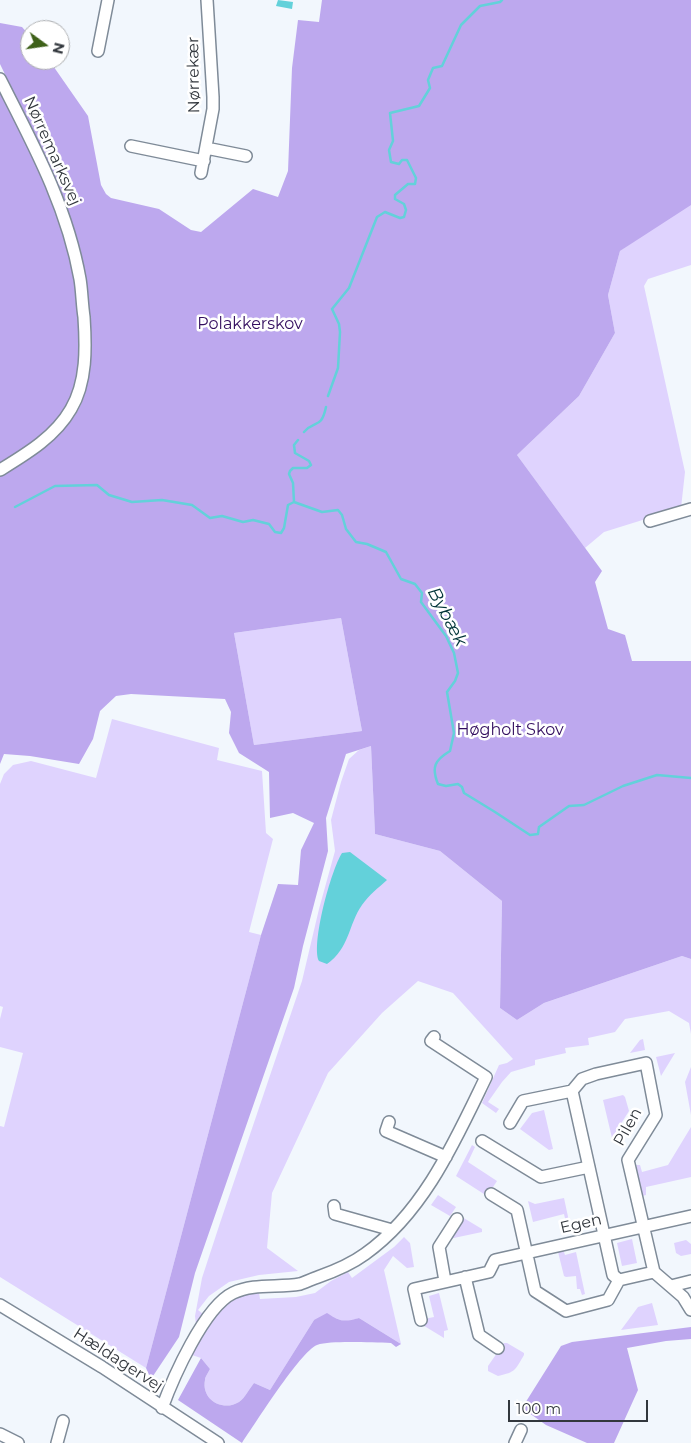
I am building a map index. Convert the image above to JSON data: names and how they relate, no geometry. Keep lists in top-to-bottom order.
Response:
{
  "streets": {
    "street": [
      "Nørrekær",
      "Nørremarksvej",
      "Pilen",
      "Egen",
      "Hældagervej"
    ]
  },
  "crossings": [
    ["Pilen", "Egen"]
  ],
  "water": ["Bybæk"],
  "parks": ["Polakkerskov", "Høgholt Skov"],
  "scale_bar": "100 m",
  "north": "right"
}
